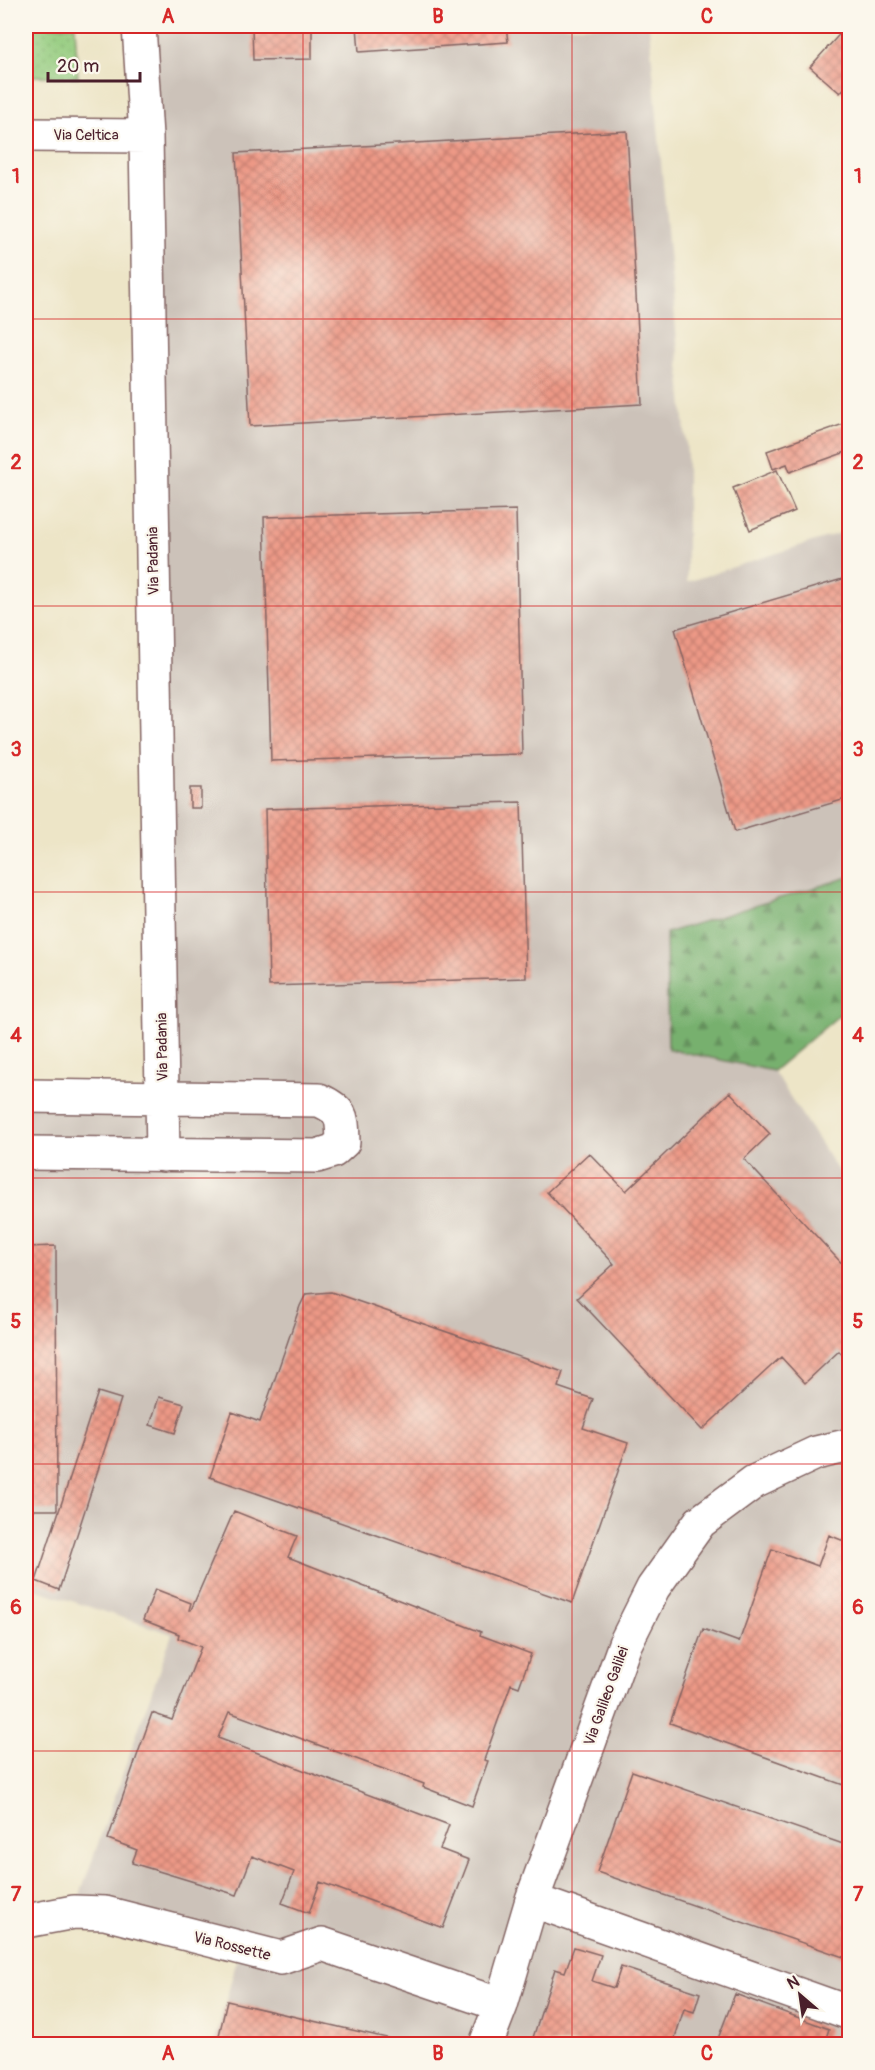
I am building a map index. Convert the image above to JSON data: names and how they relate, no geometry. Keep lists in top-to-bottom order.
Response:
{
  "streets": {
    "street": [
      "Via Celtica",
      "Via Padania",
      "Via Galileo Galilei",
      "Via Rossette"
    ]
  },
  "crossings": [
    ["Via Celtica", "Via Padania"],
    ["Via Galileo Galilei", "Via Rossette"]
  ],
  "scale_bar": "20 m",
  "north": "top left",
  "grid": {
    "columns": ["A", "B", "C"],
    "rows": [
      "1",
      "2",
      "3",
      "4",
      "5",
      "6",
      "7"
    ]
  }
}
